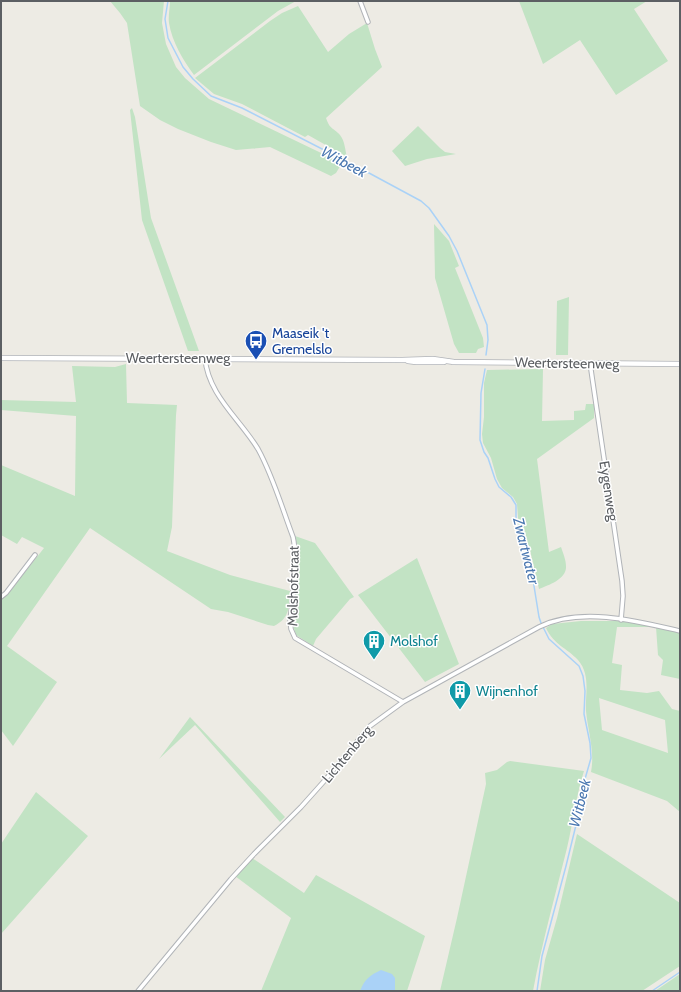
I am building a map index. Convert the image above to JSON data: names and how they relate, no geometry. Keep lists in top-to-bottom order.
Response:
{
  "streets": {
    "main road": ["Weertersteenweg"],
    "street": ["Eygenweg", "Molshofstraat", "Lichtenberg"]
  },
  "crossings": [
    ["Weertersteenweg", "Eygenweg"],
    ["Weertersteenweg", "Molshofstraat"],
    ["Eygenweg", "Lichtenberg"],
    ["Molshofstraat", "Lichtenberg"]
  ],
  "water": ["Witbeek", "Zwartwater"],
  "places": {
    "bus stop": ["Maaseik 't Gremelslo"],
    "building": ["Molshof", "Wijnenhof"]
  }
}
